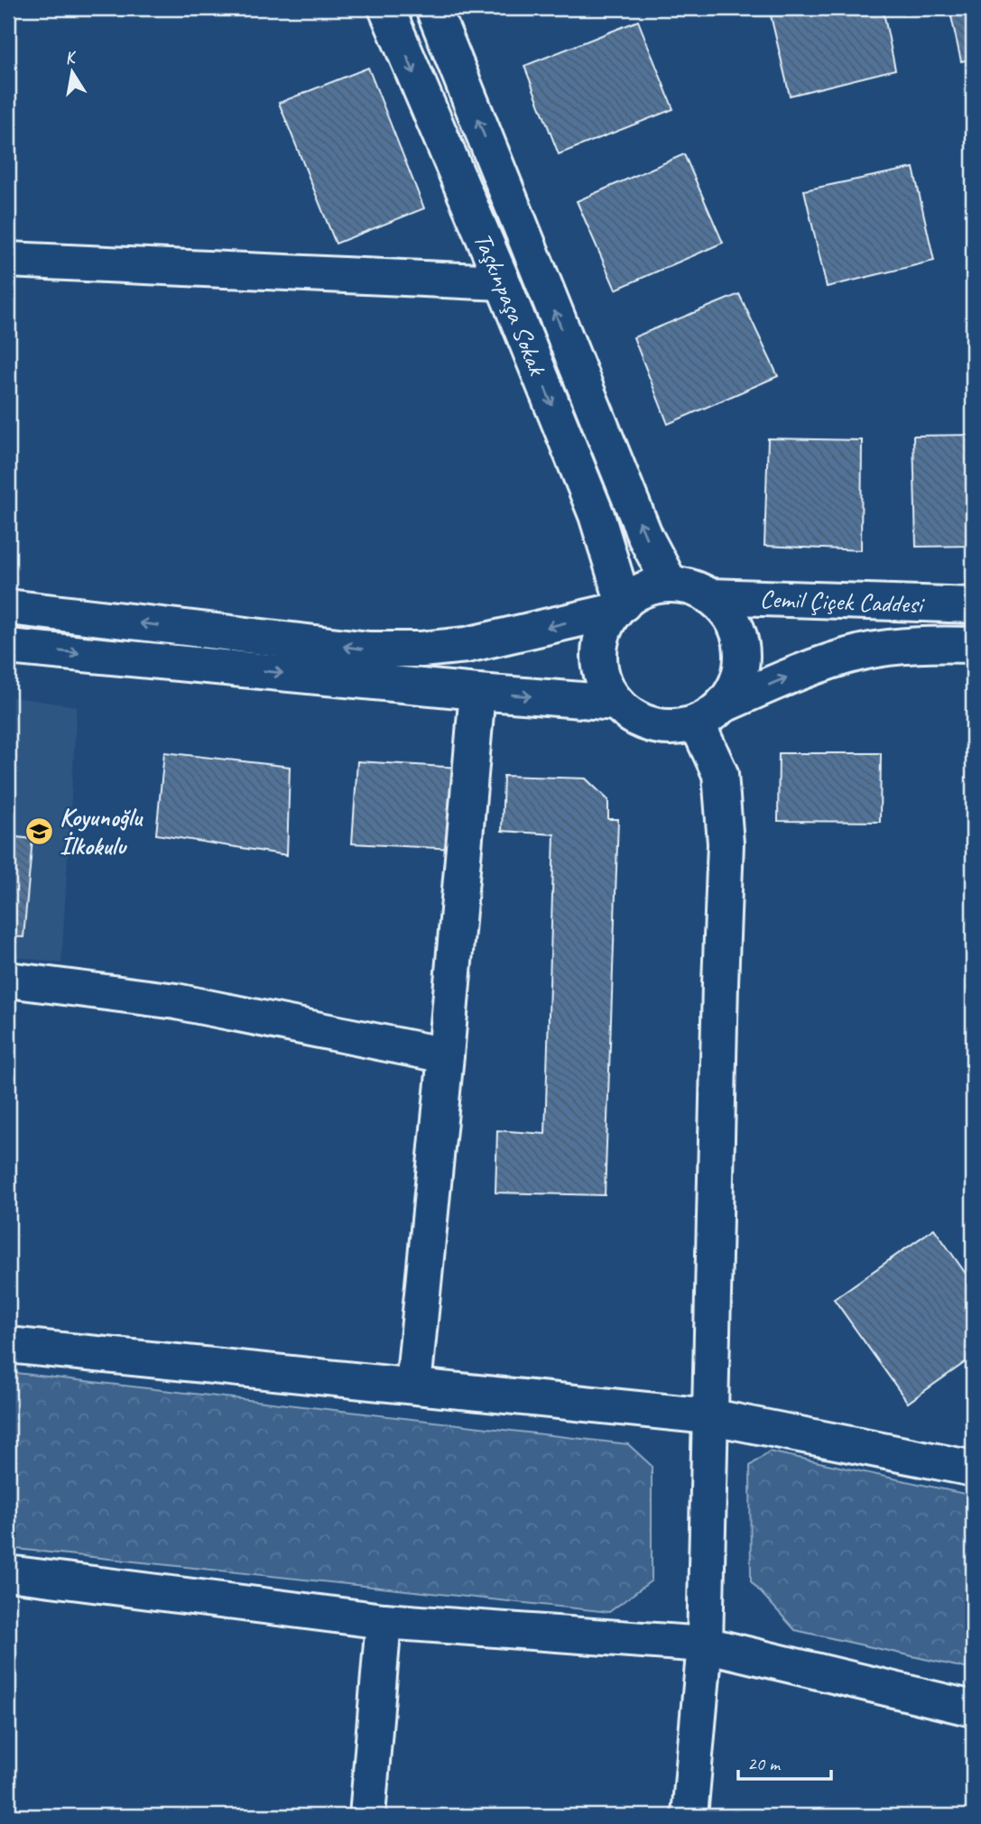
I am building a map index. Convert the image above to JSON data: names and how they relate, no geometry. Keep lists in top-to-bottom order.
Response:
{
  "streets": {
    "street": ["Taşkınpaşa Sokak", "Cemil Çiçek Caddesi"]
  },
  "crossings": [
    ["Taşkınpaşa Sokak", "Cemil Çiçek Caddesi"]
  ],
  "places": {
    "school or university": ["Koyunoğlu İlkokulu"]
  },
  "scale_bar": "20 m",
  "north": "top"
}
